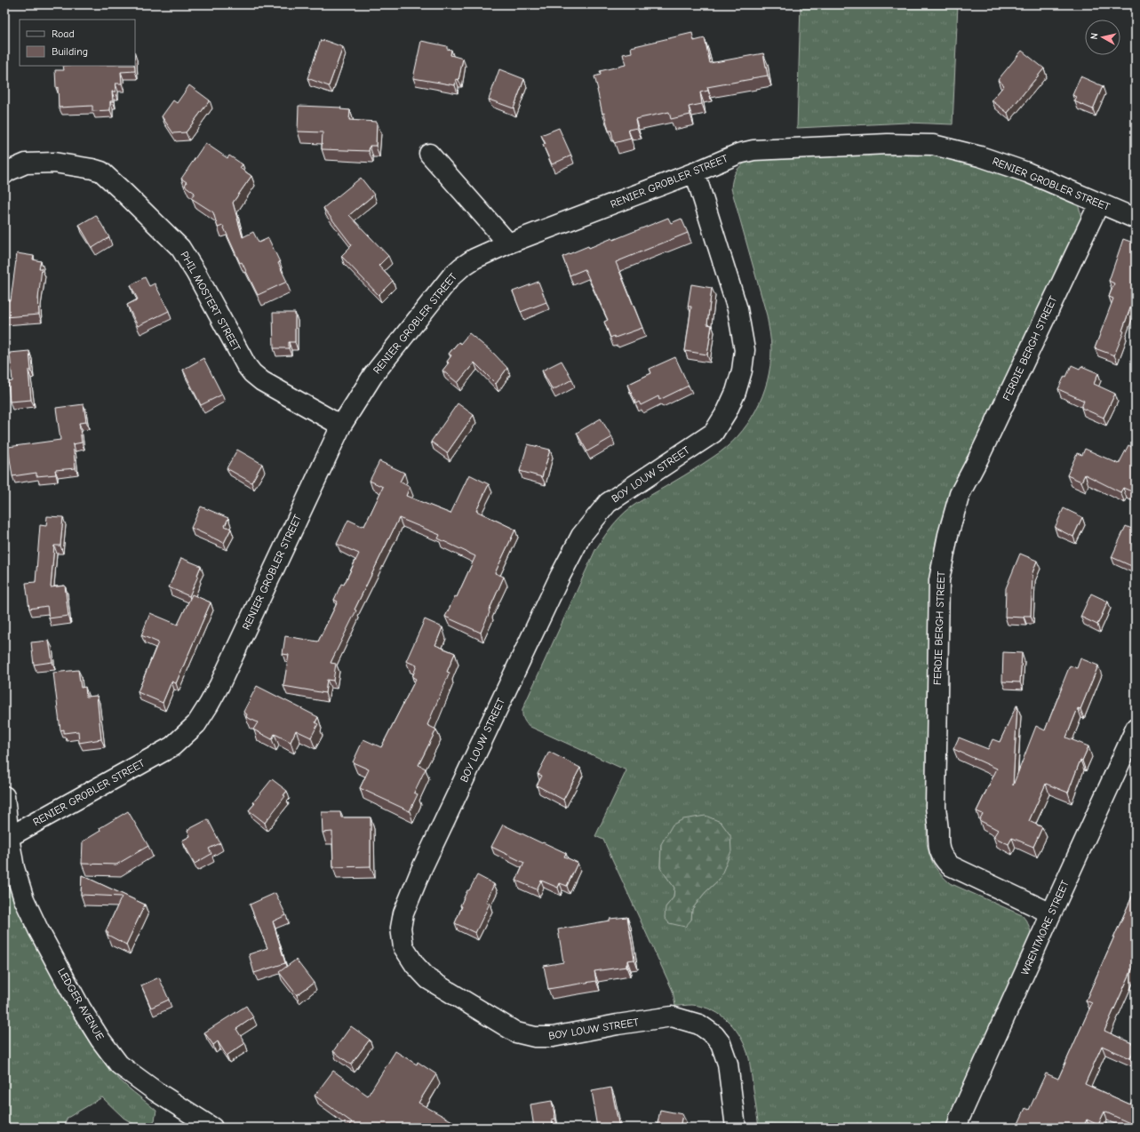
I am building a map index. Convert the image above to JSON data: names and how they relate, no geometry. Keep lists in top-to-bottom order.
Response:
{
  "streets": {
    "street": [
      "RENIER GROBLER STREET",
      "PHIL MOSTERT STREET",
      "FERDIE BERGH STREET",
      "BOY LOUW STREET",
      "WRENTMORE STREET",
      "LEDGER AVENUE"
    ]
  },
  "crossings": [
    ["RENIER GROBLER STREET", "PHIL MOSTERT STREET"],
    ["RENIER GROBLER STREET", "FERDIE BERGH STREET"],
    ["RENIER GROBLER STREET", "BOY LOUW STREET"],
    ["RENIER GROBLER STREET", "LEDGER AVENUE"],
    ["FERDIE BERGH STREET", "WRENTMORE STREET"]
  ],
  "legend": ["Road", "Building"],
  "north": "left"
}
